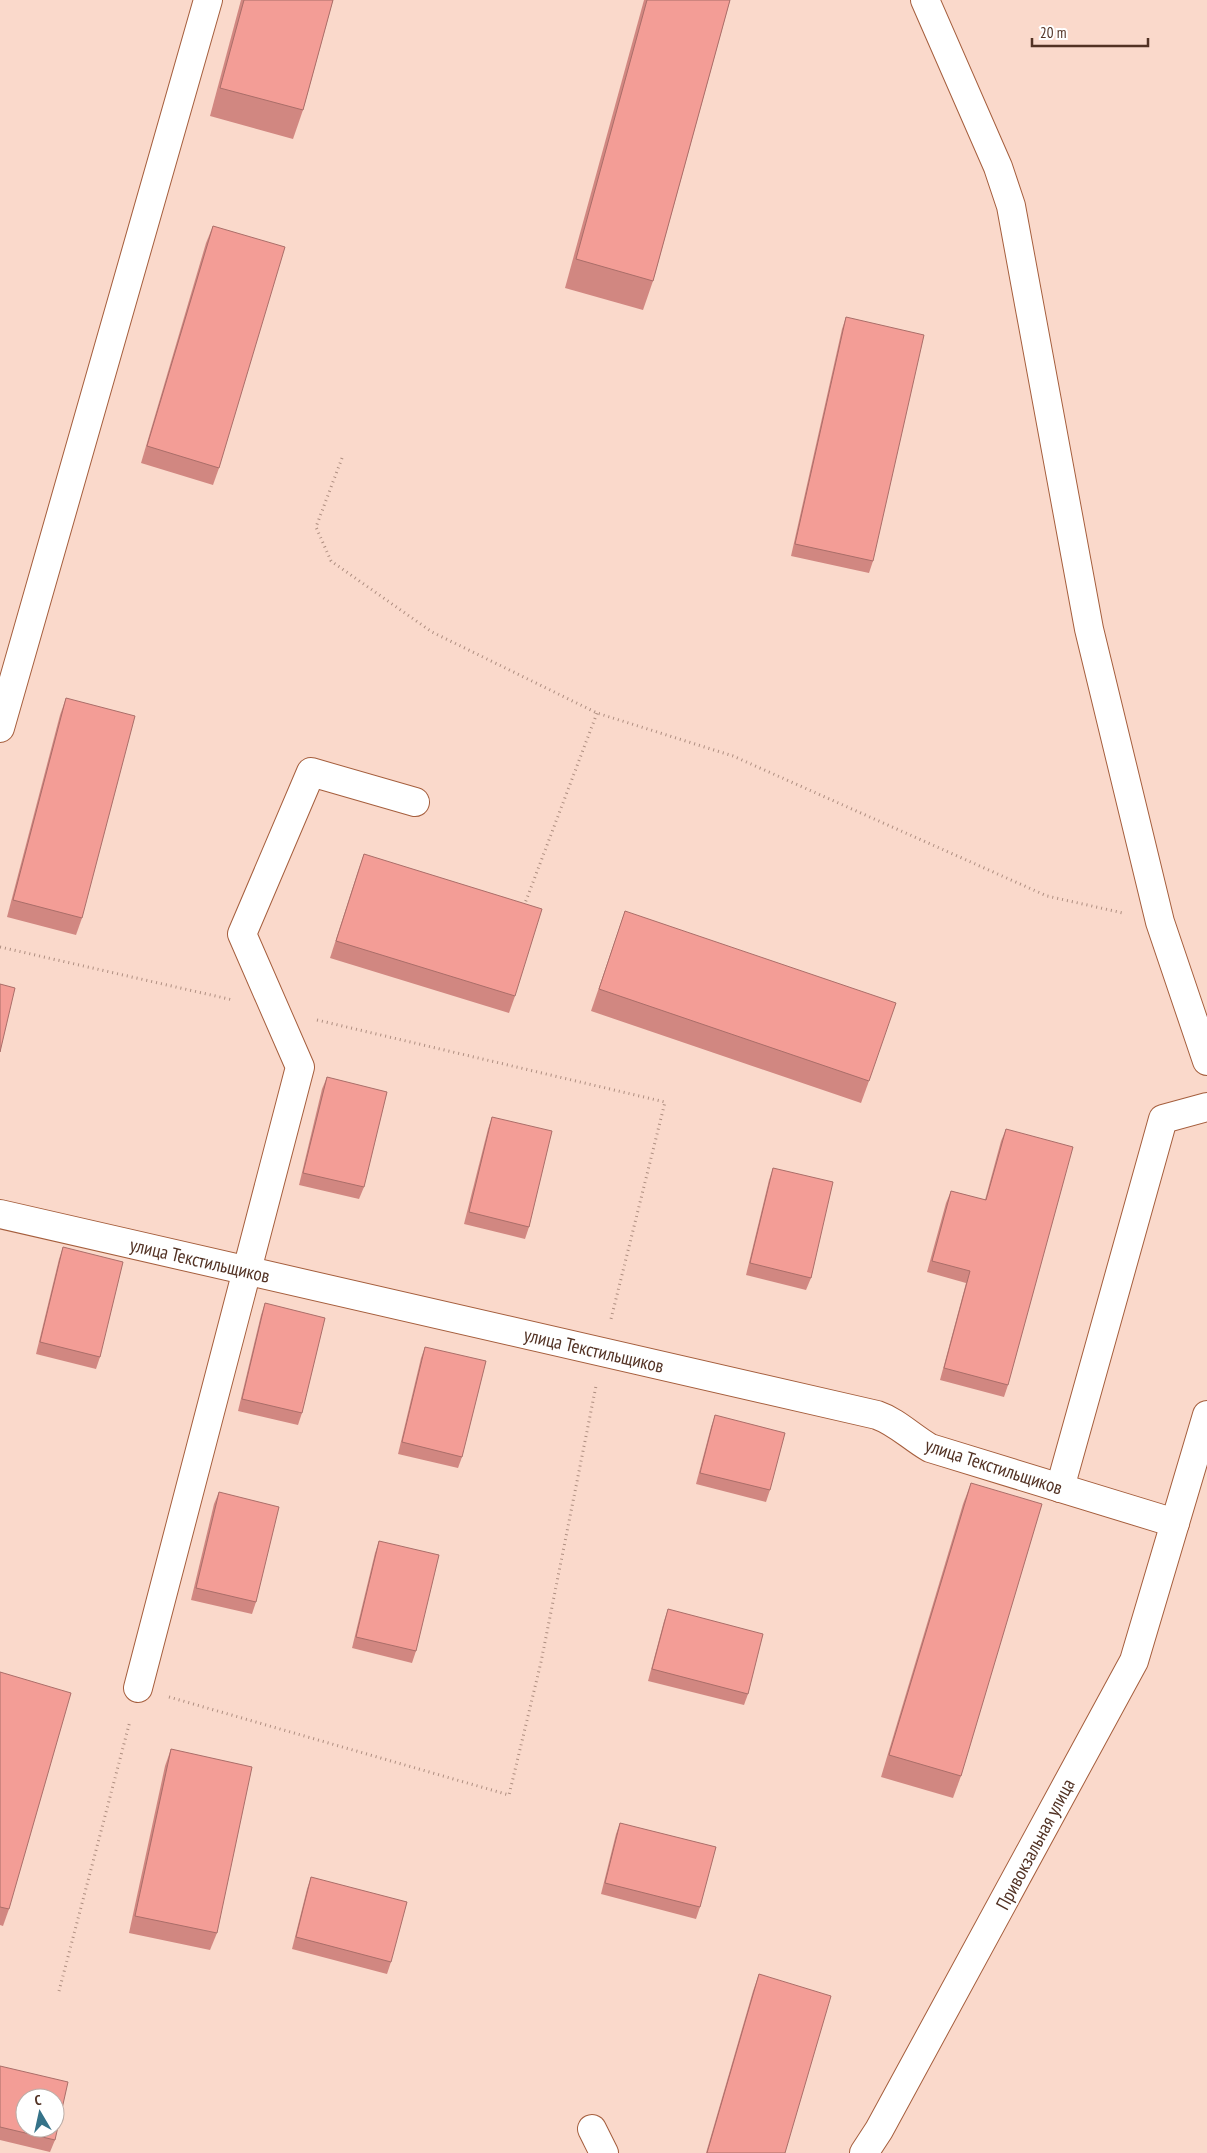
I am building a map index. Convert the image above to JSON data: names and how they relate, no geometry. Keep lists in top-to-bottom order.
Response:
{
  "streets": {
    "street": ["улица Текстильщиков", "Привокзальная улица"]
  },
  "crossings": [
    ["улица Текстильщиков", "Привокзальная улица"]
  ],
  "scale_bar": "20 m",
  "north": "top"
}
